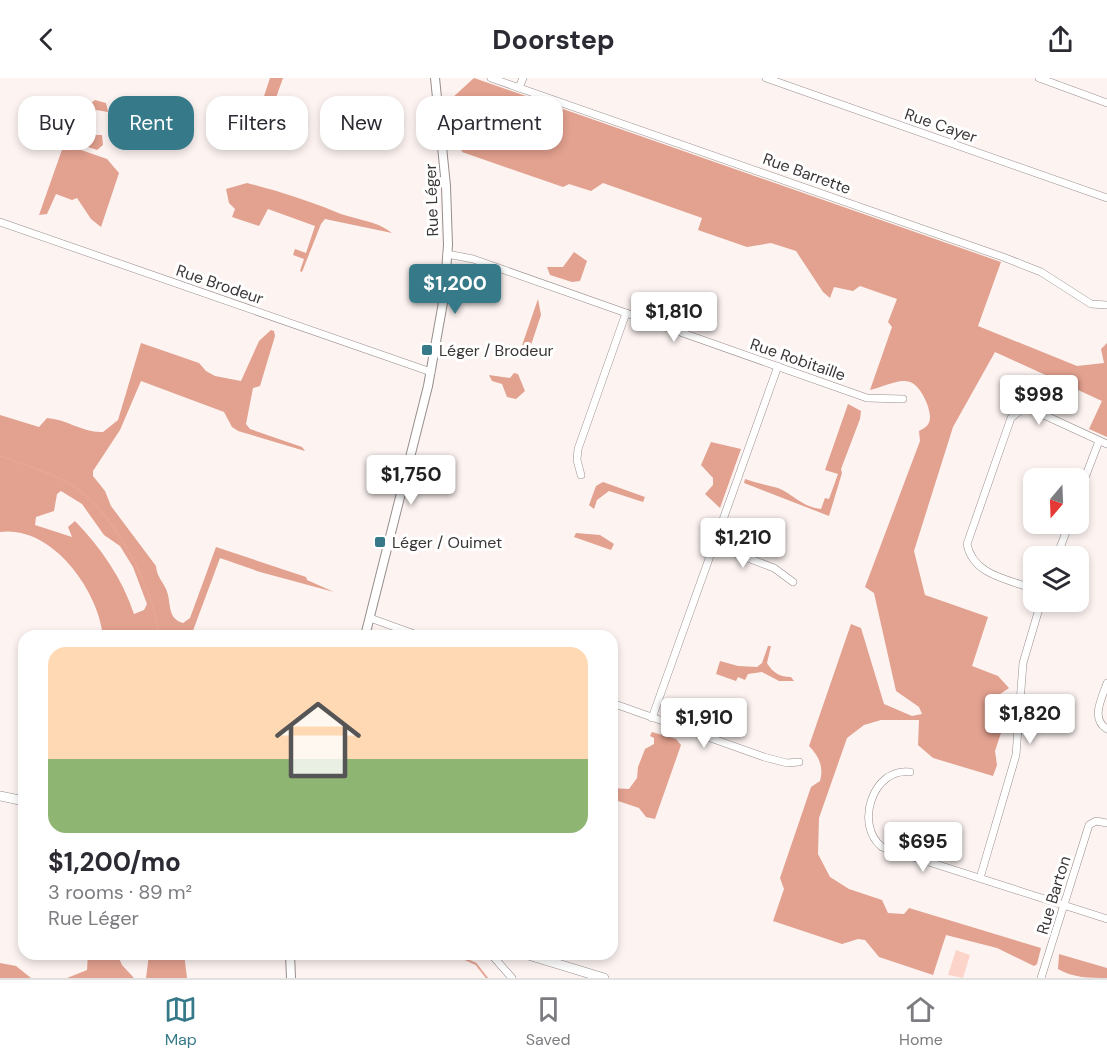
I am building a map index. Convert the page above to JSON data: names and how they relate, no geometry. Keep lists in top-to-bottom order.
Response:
{
  "streets": {
    "street": [
      "Rue Cayer",
      "Rue Barrette",
      "Rue Léger",
      "Rue Brodeur",
      "Rue Robitaille",
      "Rue Barton"
    ]
  },
  "crossings": [
    ["Rue Léger", "Rue Brodeur"],
    ["Rue Léger", "Rue Robitaille"]
  ],
  "places": {
    "transit": ["Léger / Brodeur", "Léger / Ouimet"]
  },
  "north": "bottom",
  "page": {
    "header": "Doorstep",
    "chip": [
      "Buy",
      "Rent",
      "Filters",
      "New",
      "Apartment"
    ],
    "price": [
      "$1,200",
      "$1,810",
      "$998",
      "$1,750",
      "$1,210",
      "$1,820",
      "$1,910",
      "$695"
    ],
    "list": [
      {
        "name": "$1,200/mo",
        "note": "3 rooms · 89 m² · Rue Léger"
      }
    ],
    "tabs": ["Map", "Saved", "Home"]
  }
}
